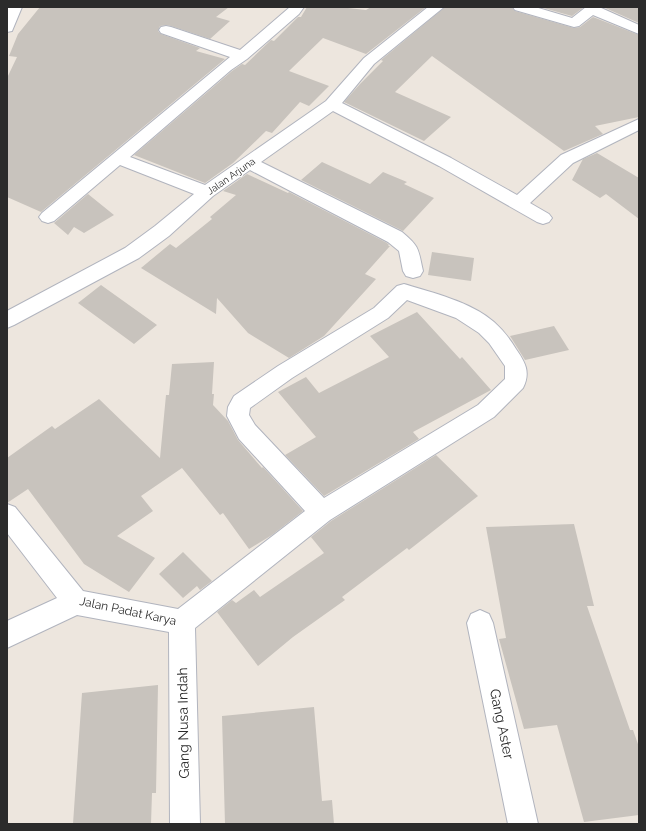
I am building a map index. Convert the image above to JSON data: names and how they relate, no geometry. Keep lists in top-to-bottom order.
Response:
{
  "streets": {
    "street": [
      "Jalan Arjuna",
      "Jalan Padat Karya",
      "Gang Nusa Indah",
      "Gang Aster"
    ]
  },
  "crossings": [
    ["Jalan Padat Karya", "Gang Nusa Indah"]
  ]
}
